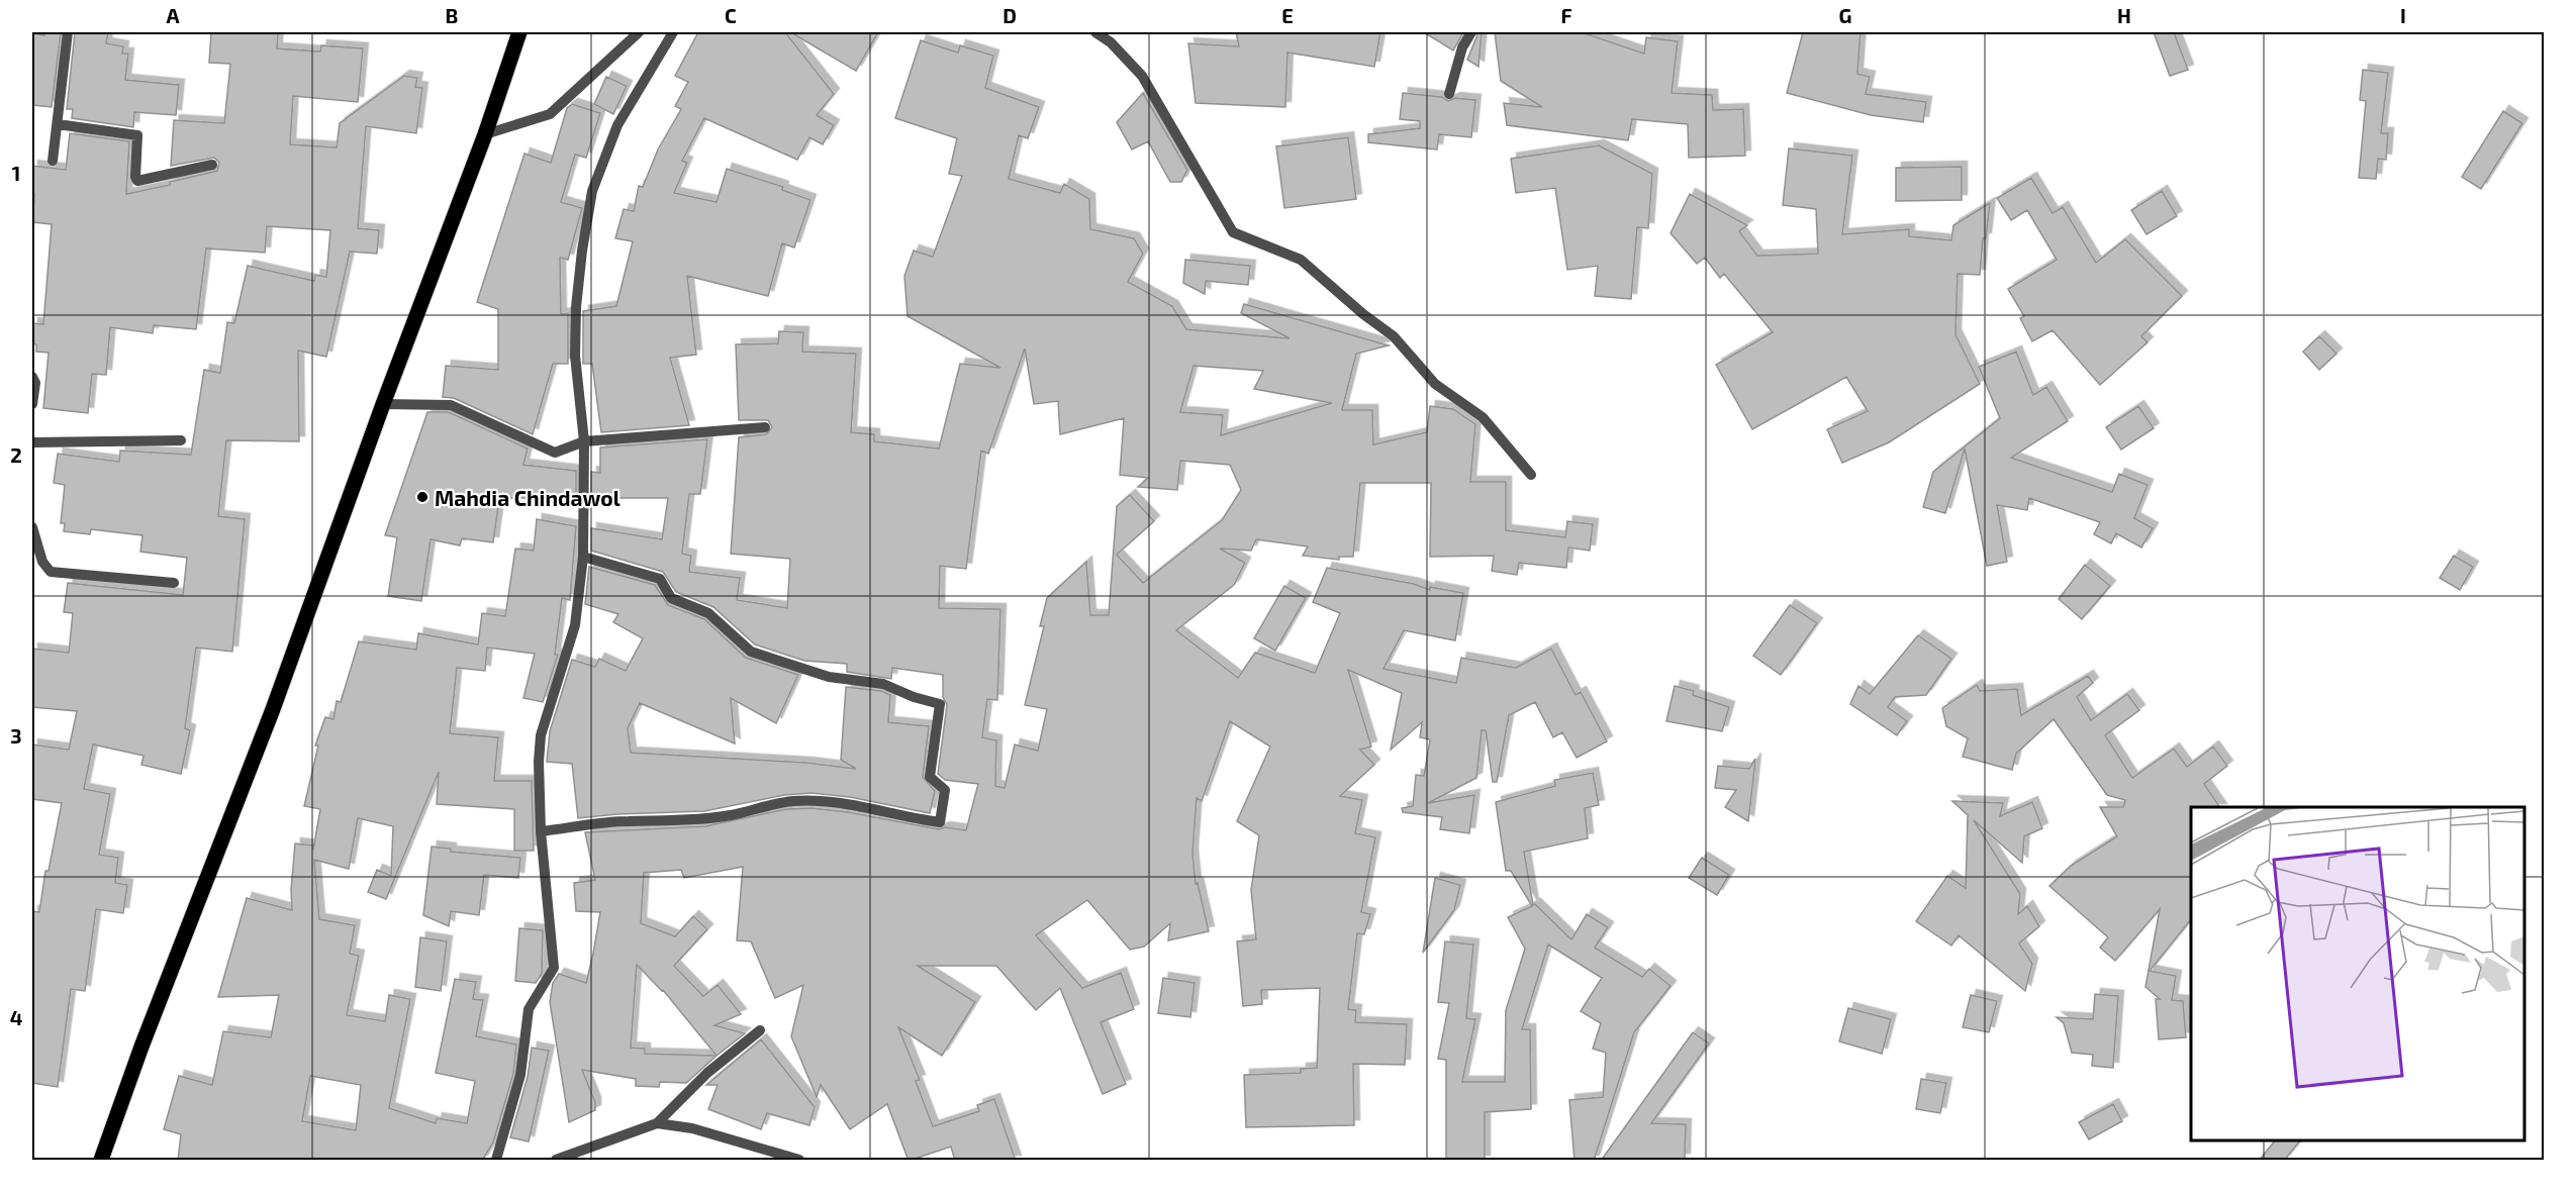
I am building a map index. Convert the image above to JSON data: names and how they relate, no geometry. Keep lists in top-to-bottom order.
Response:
{
  "places": ["Mahdia Chindawol"],
  "grid": {
    "columns": [
      "A",
      "B",
      "C",
      "D",
      "E",
      "F",
      "G",
      "H",
      "I"
    ],
    "rows": [
      "1",
      "2",
      "3",
      "4"
    ]
  }
}
